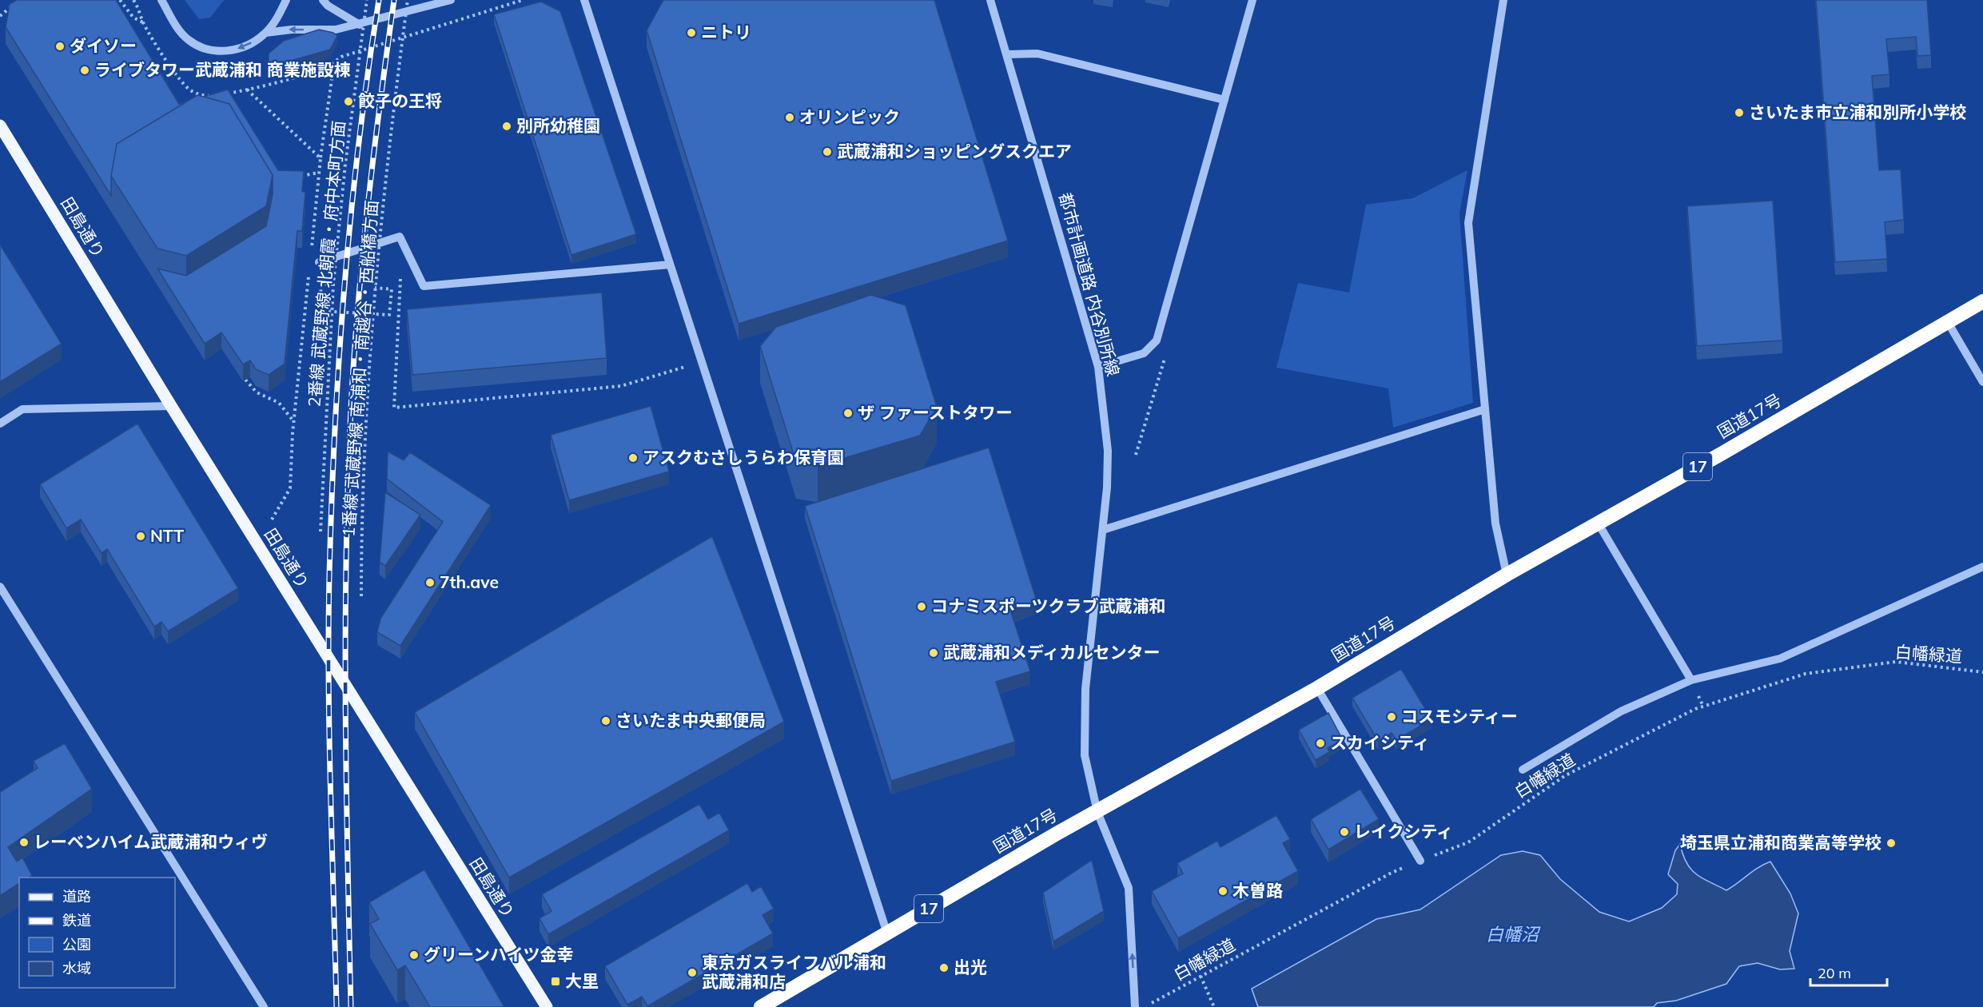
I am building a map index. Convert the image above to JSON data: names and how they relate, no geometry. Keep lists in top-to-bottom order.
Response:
{
  "streets": {
    "highway": ["国道17号", "17"],
    "main road": ["田島通り"],
    "street": ["都市計画道路 内谷別所線"],
    "path": ["2番線 武蔵野線 北朝霞・府中本町方面", "1番線 武蔵野線 南浦和・南越谷・西船橋方面", "白幡緑道"]
  },
  "crossings": [
    ["都市計画道路 内谷別所線", "国道17号"]
  ],
  "water": ["白幡沼"],
  "places": {
    "other": [
      "ニトリ",
      "ダイソー",
      "ライブタワー武蔵浦和 商業施設棟",
      "餃子の王将",
      "さいたま市立浦和別所小学校",
      "オリンピック",
      "別所幼稚園",
      "武蔵浦和ショッピングスクエア",
      "ザ ファーストタワー",
      "アスクむさしうらわ保育園",
      "NTT",
      "7th.ave",
      "コナミスポーツクラブ武蔵浦和",
      "武蔵浦和メディカルセンター",
      "コスモシティー",
      "さいたま中央郵便局",
      "スカイシティ",
      "レイクシティ",
      "レーベンハイム武蔵浦和ウィヴ",
      "埼玉県立浦和商業高等学校",
      "木曽路",
      "グリーンハイツ金幸",
      "出光",
      "東京ガスライフバル浦和 武蔵浦和店"
    ],
    "transit": ["大里"]
  },
  "legend": [
    "道路",
    "鉄道",
    "公園",
    "水域"
  ],
  "scale_bar": "20 m"
}
